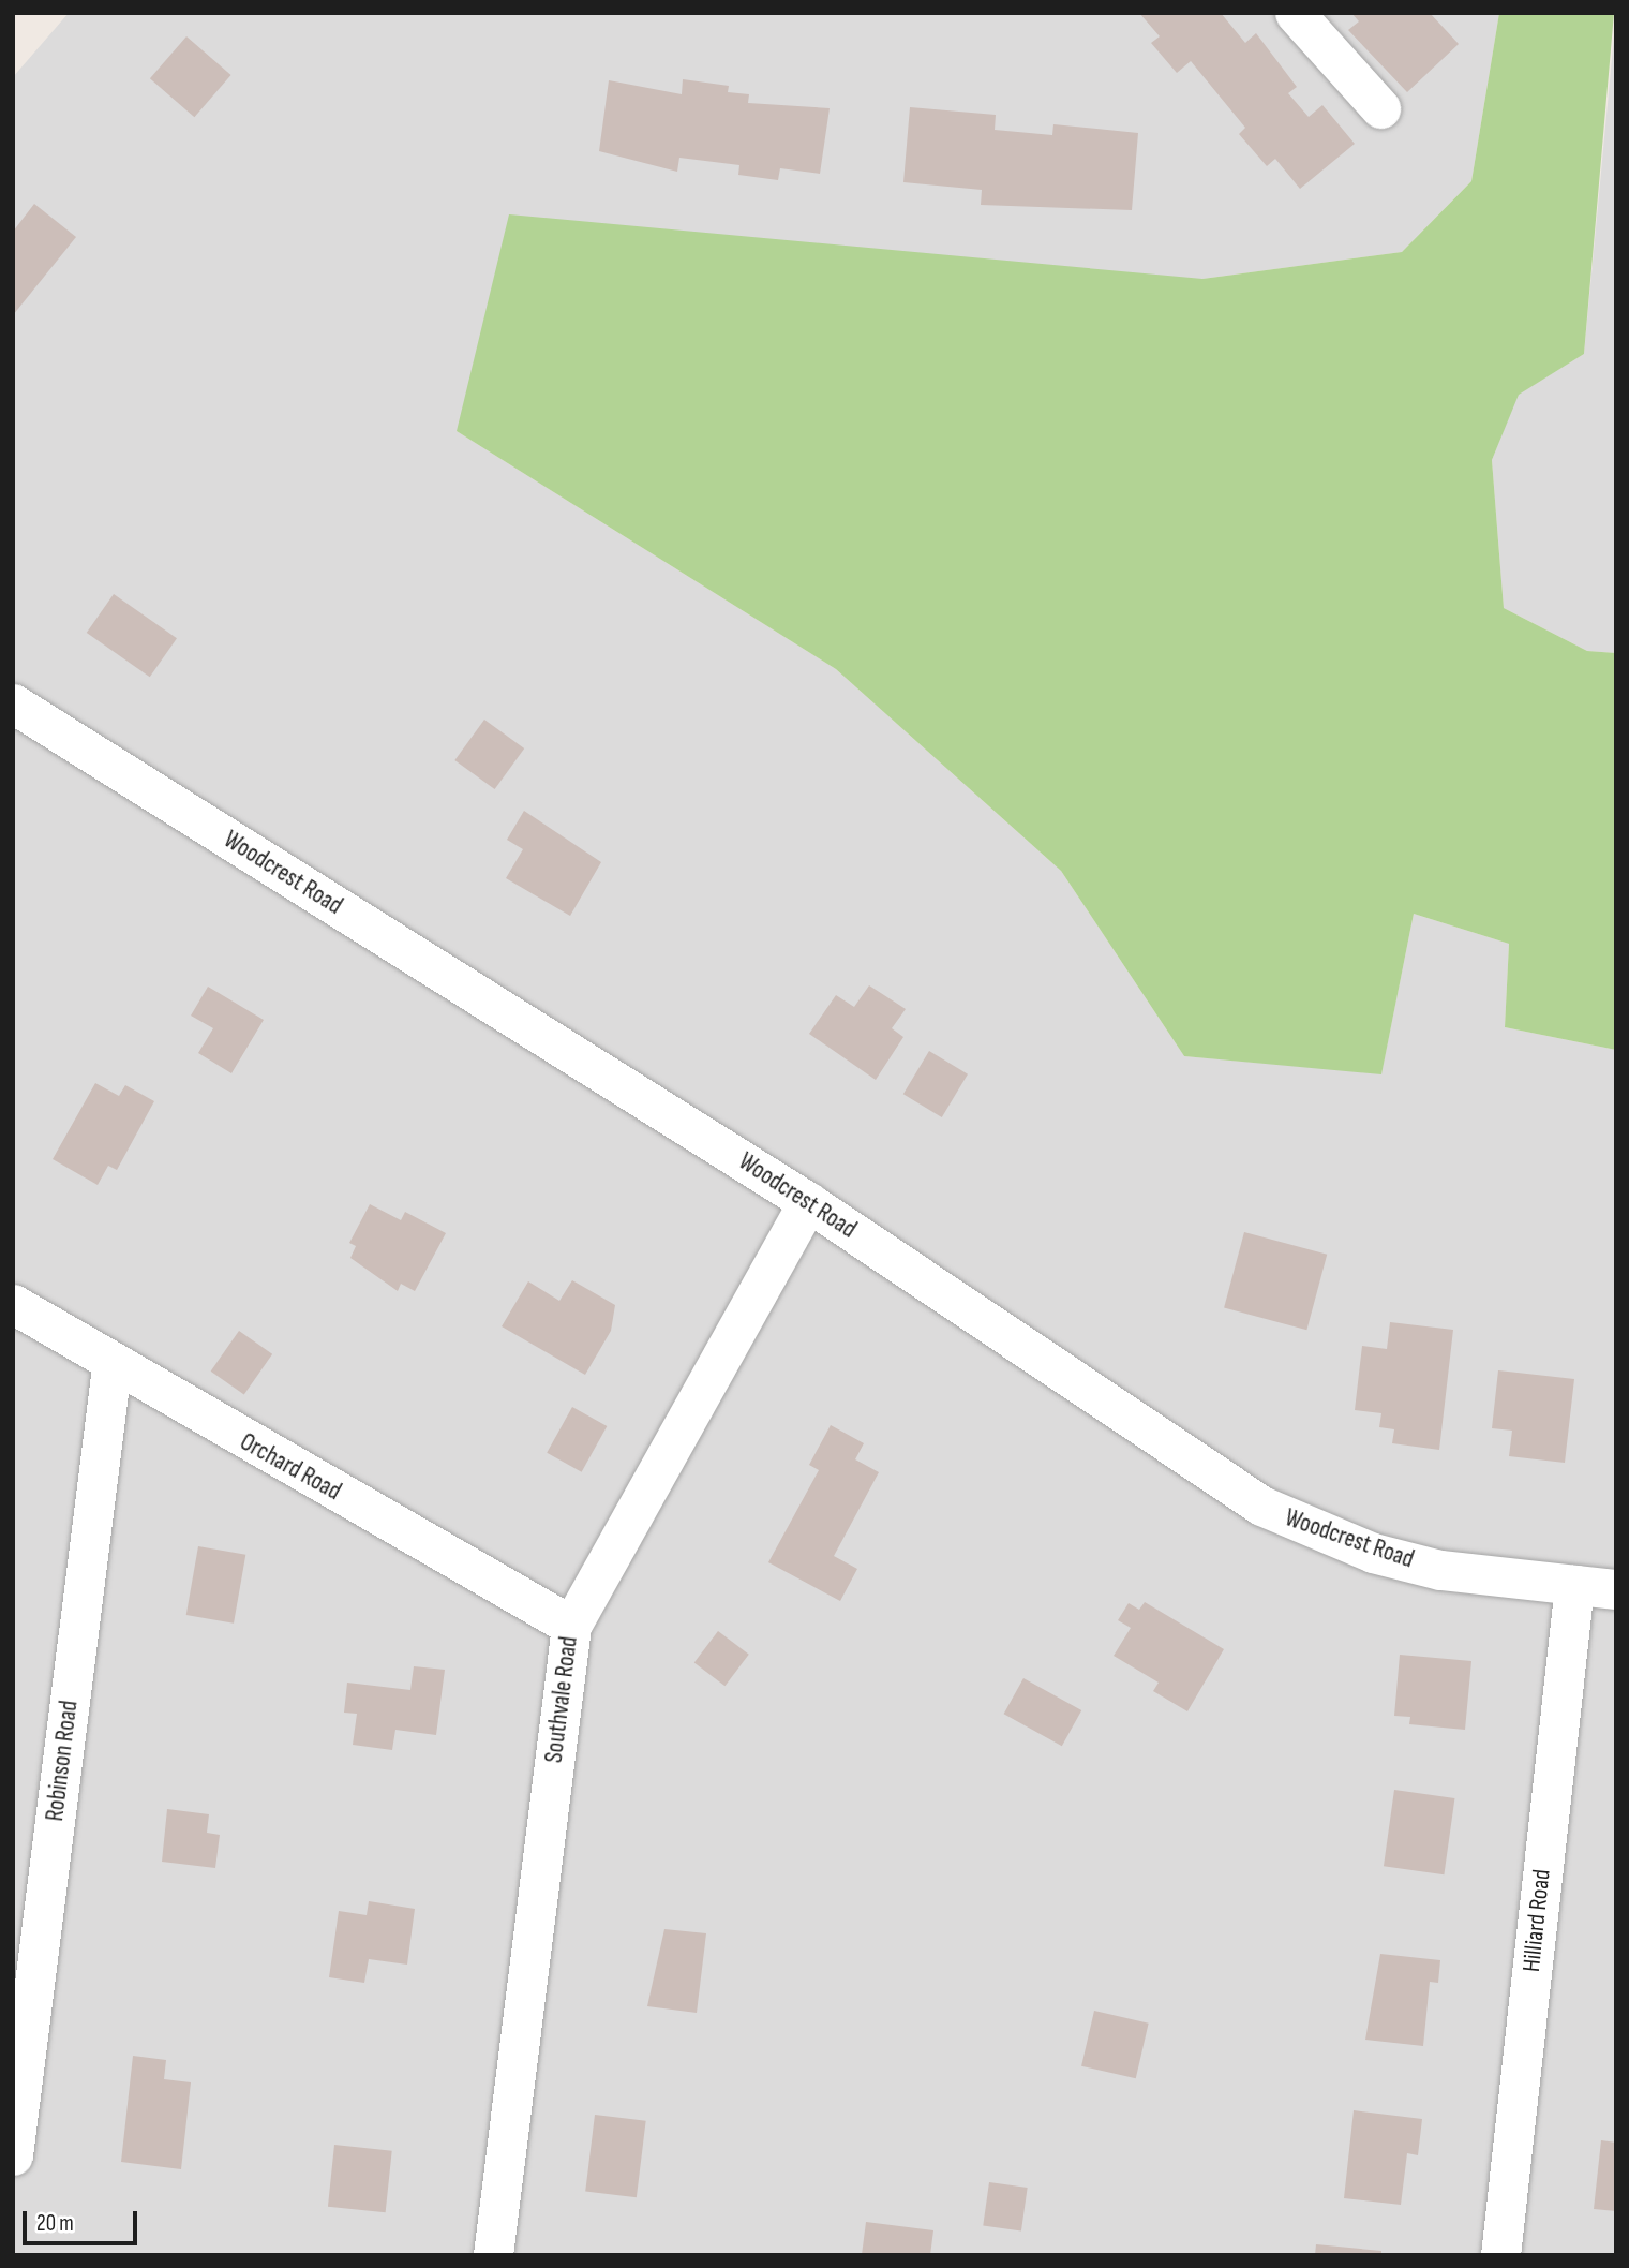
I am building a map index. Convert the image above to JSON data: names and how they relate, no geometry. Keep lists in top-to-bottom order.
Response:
{
  "streets": {
    "street": [
      "Woodcrest Road",
      "Orchard Road",
      "Southvale Road",
      "Robinson Road",
      "Hilliard Road"
    ]
  },
  "crossings": [
    ["Woodcrest Road", "Southvale Road"],
    ["Woodcrest Road", "Hilliard Road"],
    ["Orchard Road", "Southvale Road"],
    ["Orchard Road", "Robinson Road"]
  ],
  "scale_bar": "20 m"
}
